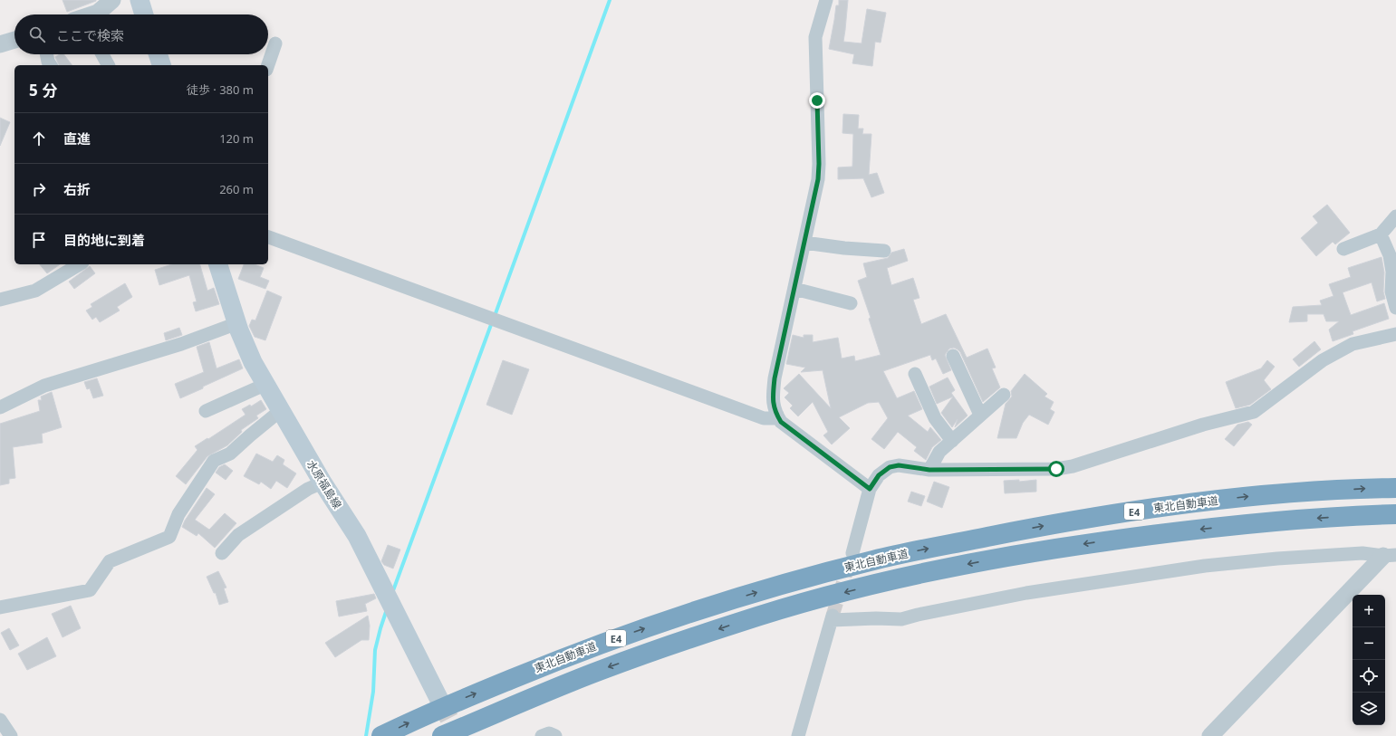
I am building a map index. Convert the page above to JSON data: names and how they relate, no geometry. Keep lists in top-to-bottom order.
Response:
{
  "streets": {
    "highway": ["東北自動車道", "E4"],
    "main road": ["水原福島線"]
  },
  "crossings": [
    ["水原福島線", "東北自動車道"]
  ],
  "page": {
    "search": "ここで検索",
    "heading": ["5 分", "徒歩 · 380 m"],
    "list": [
      ["直進", "120 m"],
      ["右折", "260 m"],
      "目的地に到着"
    ],
    "map_buttons": ["+", "−"]
  }
}
